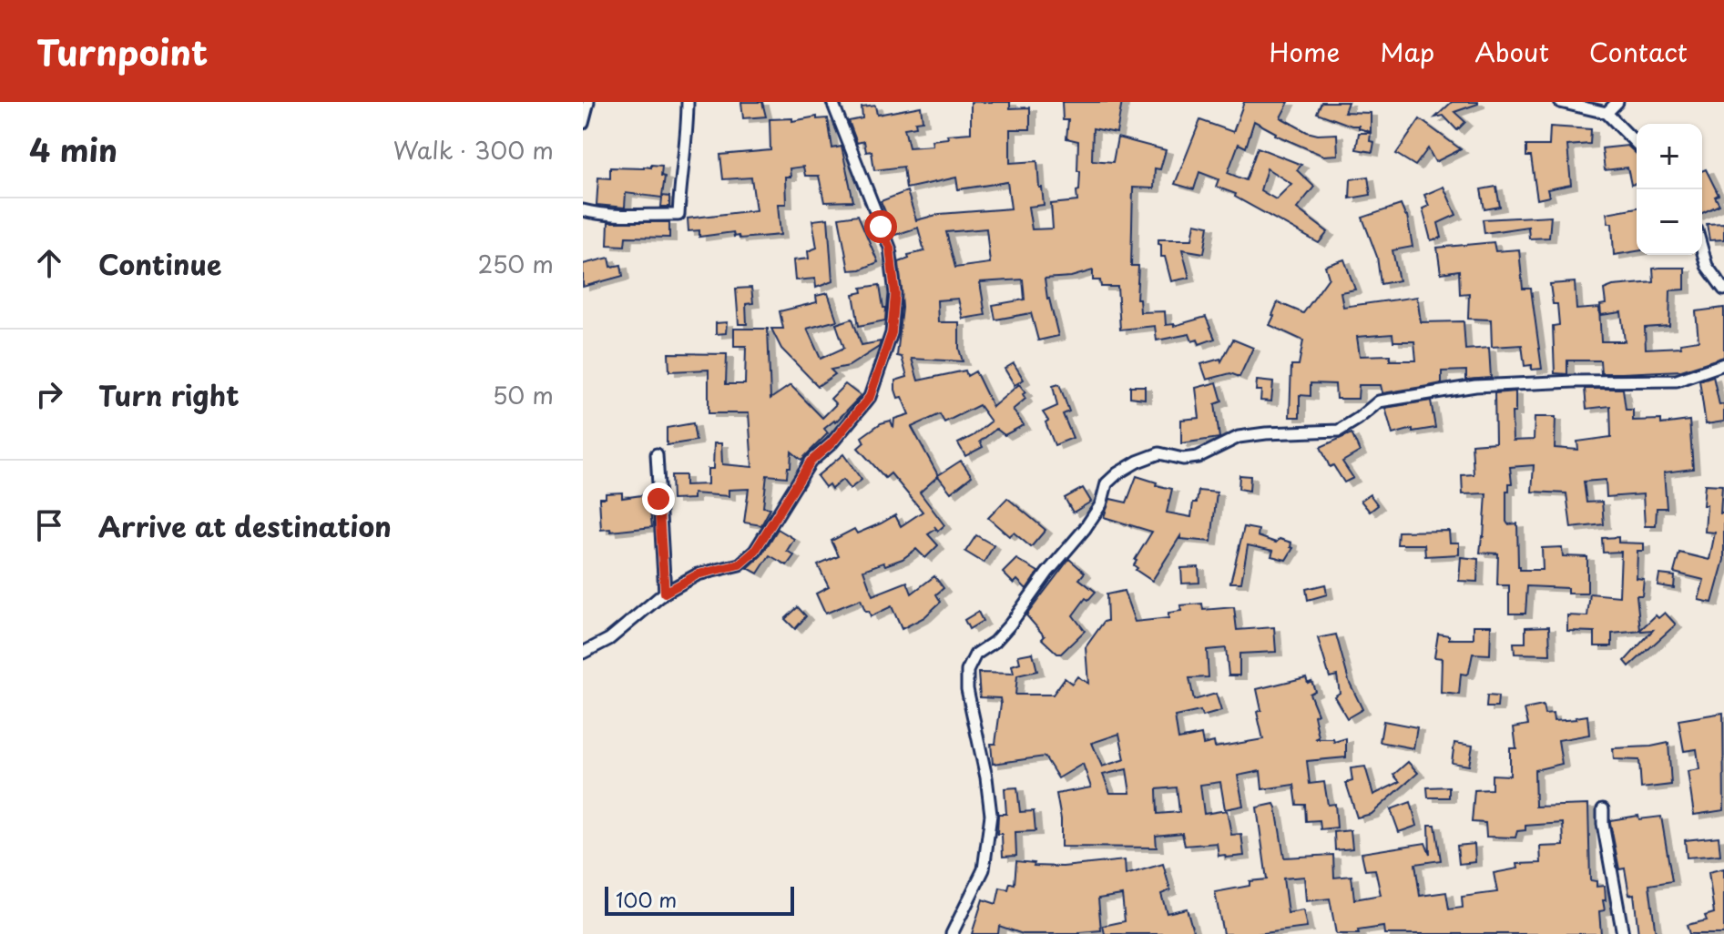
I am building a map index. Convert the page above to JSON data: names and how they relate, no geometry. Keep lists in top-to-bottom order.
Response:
{
  "scale_bar": "100 m",
  "page": {
    "header": "Turnpoint",
    "nav": [
      "Home",
      "Map",
      "About",
      "Contact"
    ],
    "heading": ["4 min", "Walk · 300 m"],
    "map_buttons": ["+", "−"],
    "list": [
      ["Continue", "250 m"],
      ["Turn right", "50 m"],
      "Arrive at destination"
    ],
    "scale": "100 m"
  }
}
